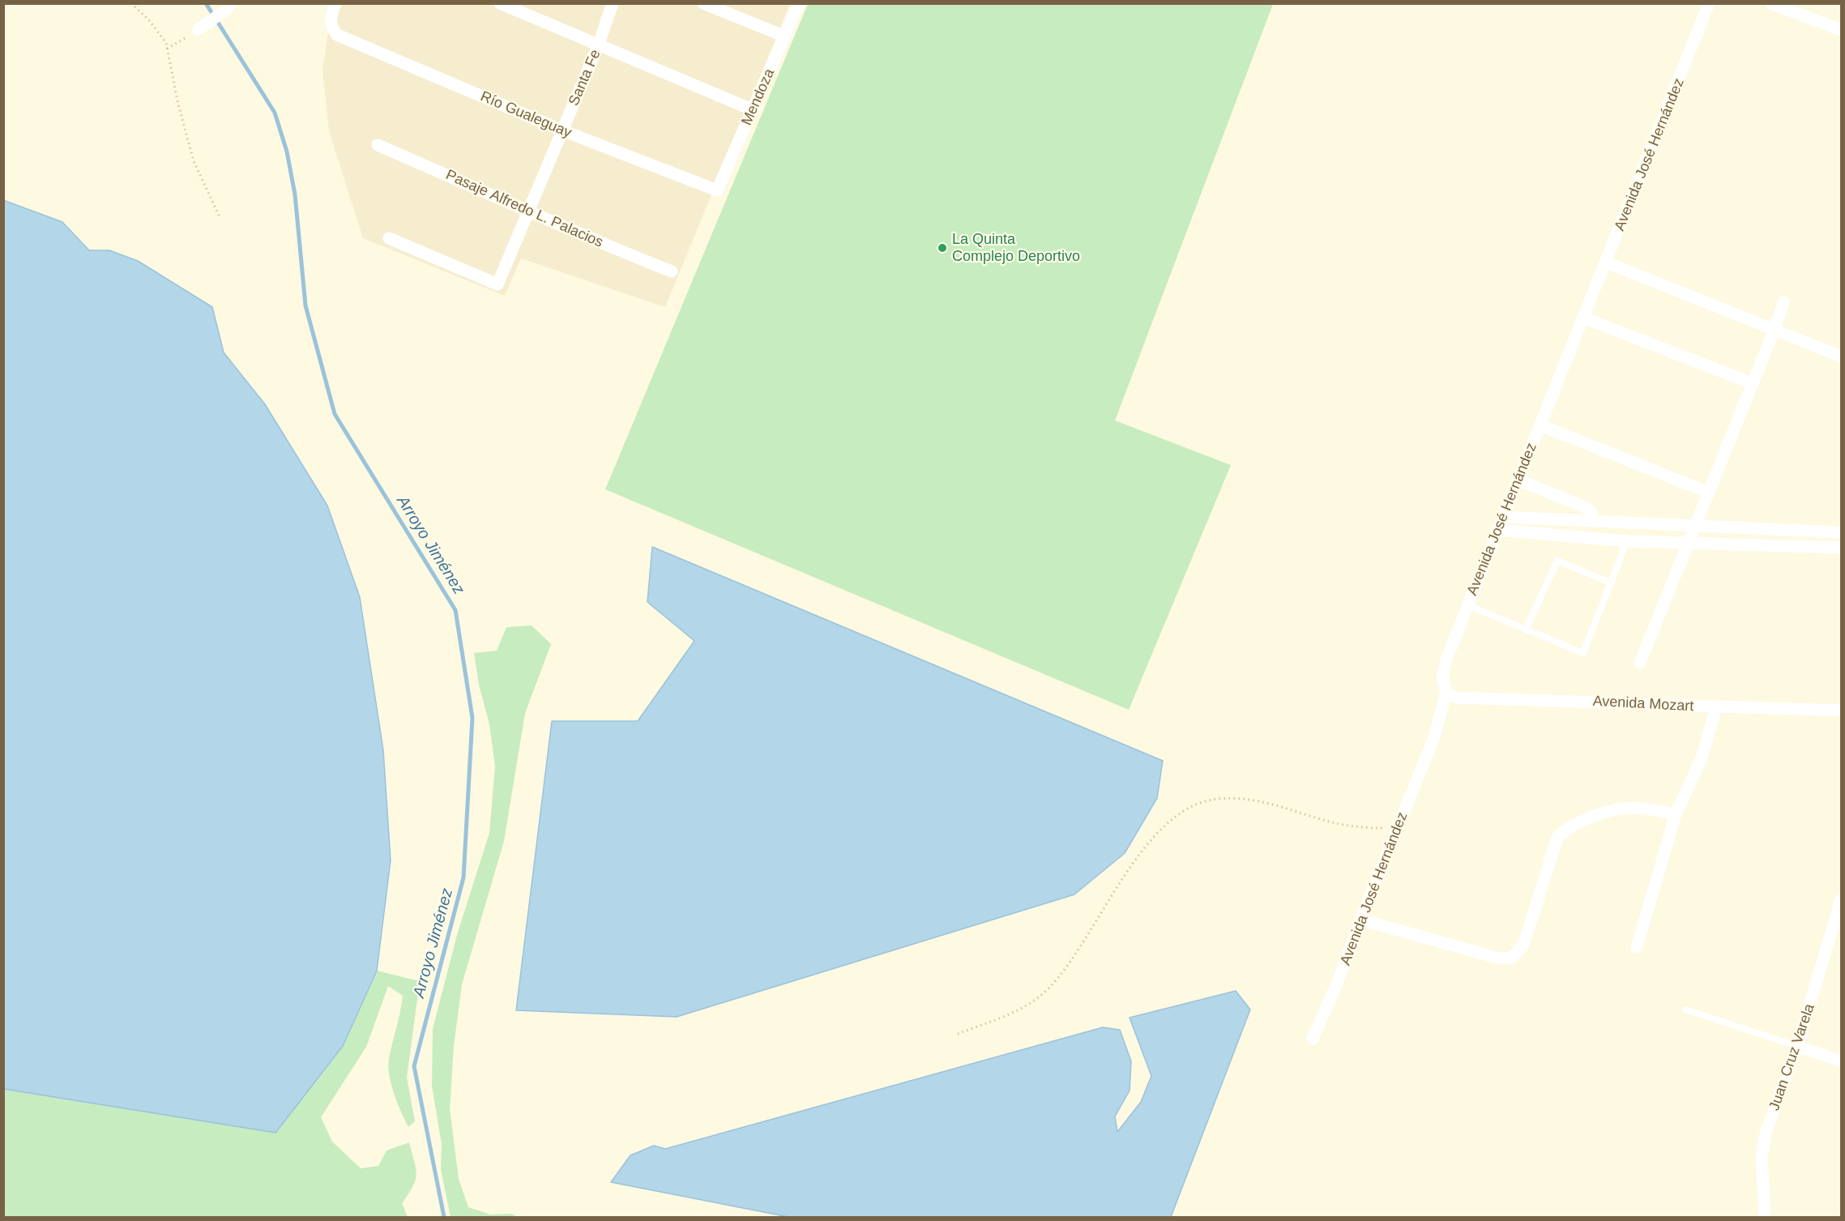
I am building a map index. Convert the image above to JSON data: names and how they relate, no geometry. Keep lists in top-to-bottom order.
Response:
{
  "streets": {
    "street": [
      "Santa Fe",
      "Mendoza",
      "Río Gualeguay",
      "Avenida José Hernández",
      "Pasaje Alfredo L. Palacios",
      "Avenida Mozart",
      "Juan Cruz Varela"
    ]
  },
  "crossings": [
    ["Santa Fe", "Río Gualeguay"],
    ["Santa Fe", "Pasaje Alfredo L. Palacios"],
    ["Mendoza", "Río Gualeguay"],
    ["Avenida José Hernández", "Avenida Mozart"]
  ],
  "water": ["Arroyo Jiménez"],
  "places": ["La Quinta Complejo Deportivo"]
}
